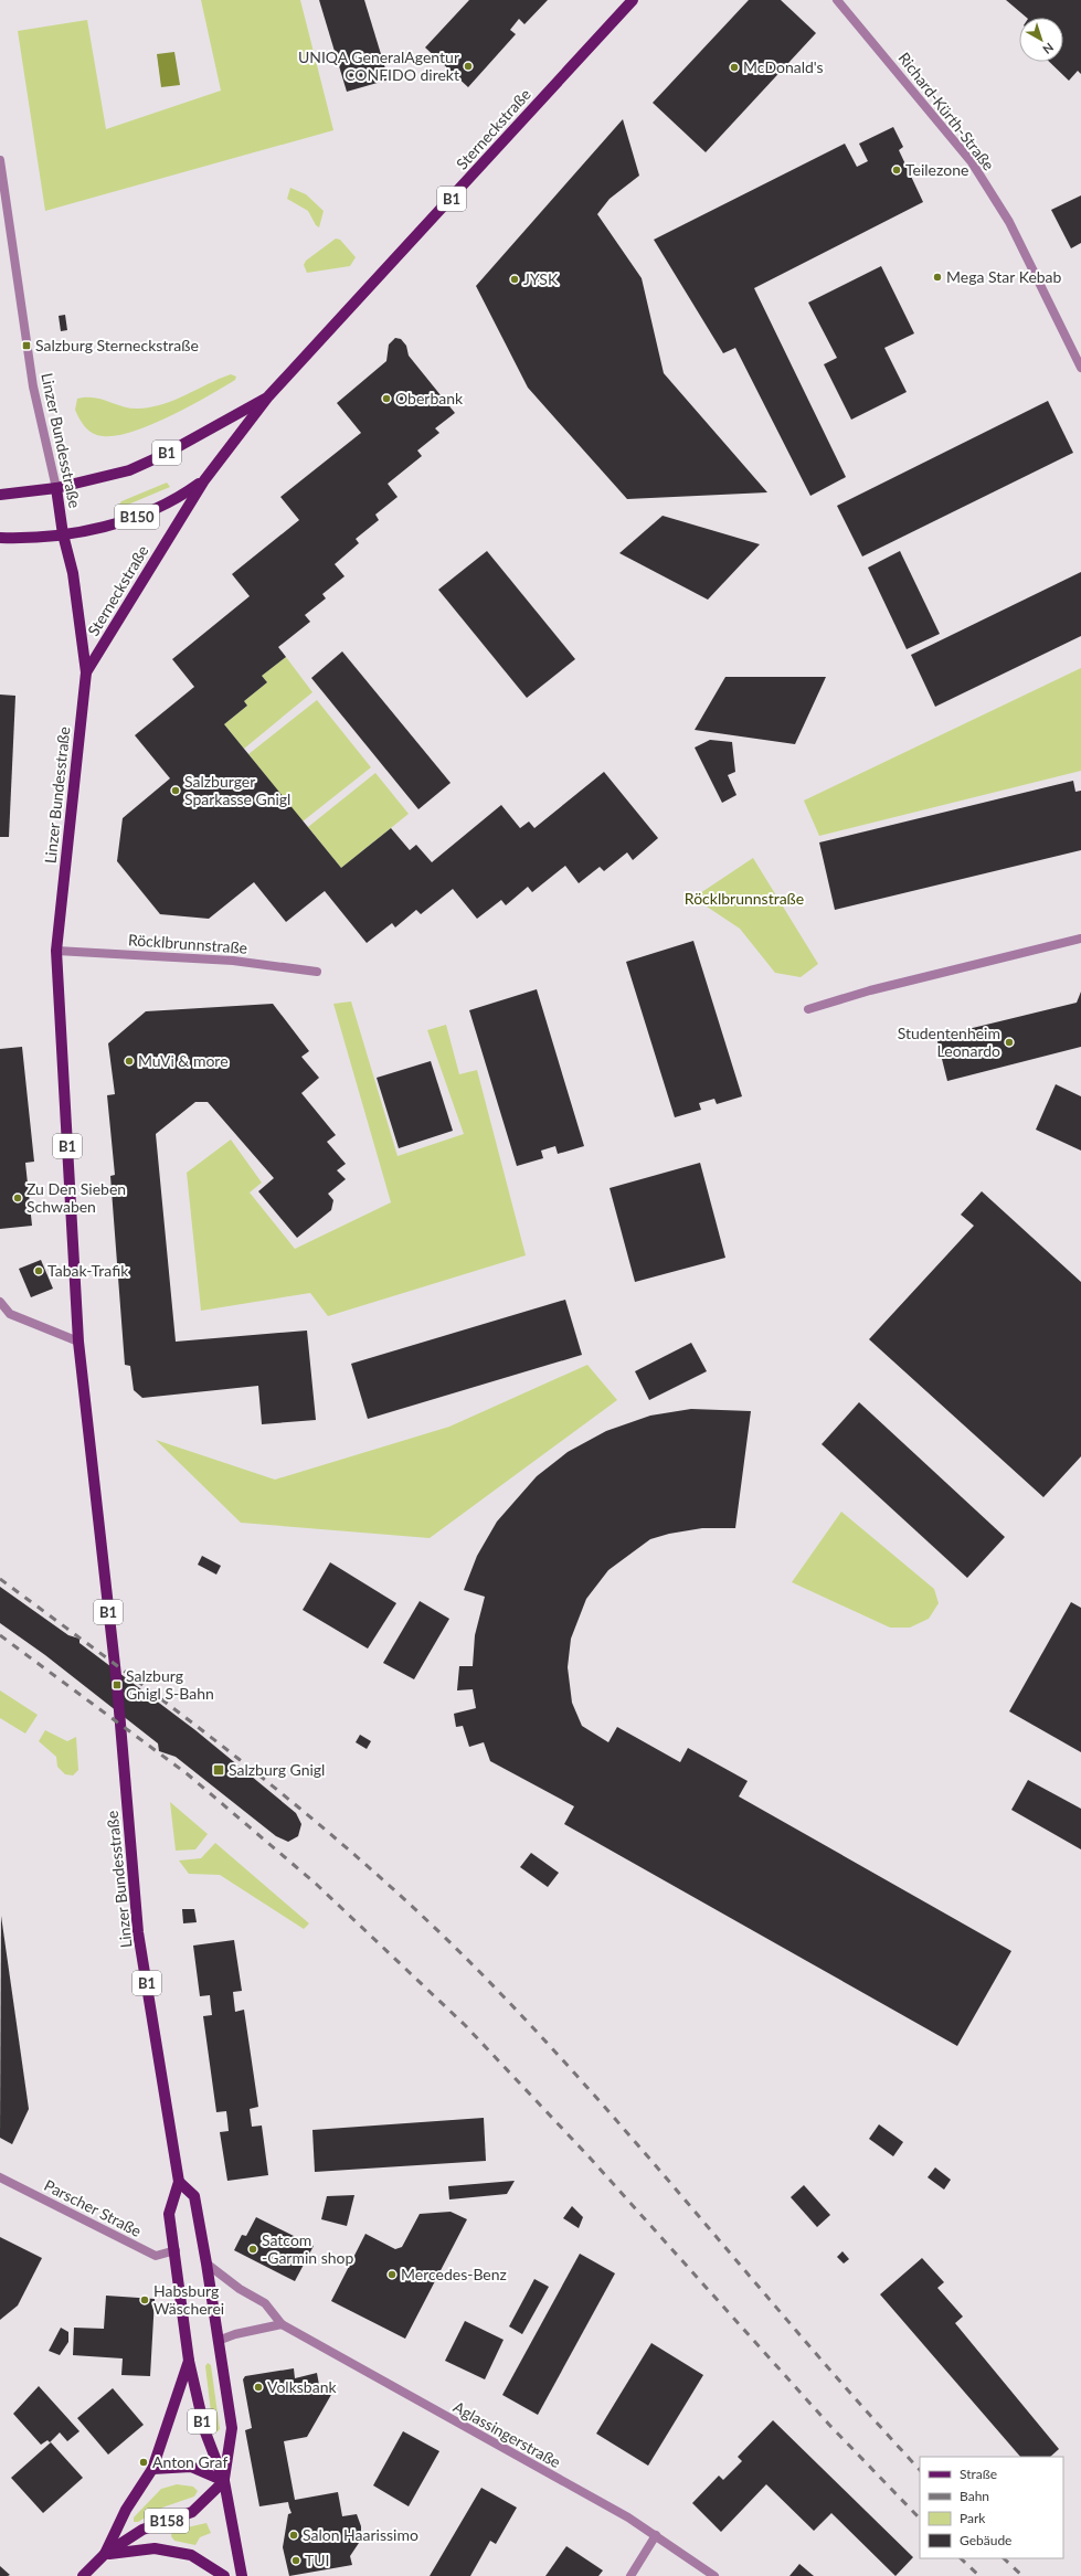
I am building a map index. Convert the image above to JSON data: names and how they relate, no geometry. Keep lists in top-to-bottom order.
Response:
{
  "streets": {
    "main road": [
      "Sterneckstraße",
      "B1",
      "Linzer Bundesstraße",
      "B150",
      "B158"
    ],
    "street": [
      "Richard-Kürth-Straße",
      "Röcklbrunnstraße",
      "Parscher Straße",
      "Aglassingerstraße"
    ]
  },
  "crossings": [
    ["Sterneckstraße", "Linzer Bundesstraße"],
    ["Sterneckstraße", "B150"],
    ["Linzer Bundesstraße", "B150"],
    ["Linzer Bundesstraße", "Röcklbrunnstraße"],
    ["Linzer Bundesstraße", "Parscher Straße"],
    ["Linzer Bundesstraße", "Aglassingerstraße"],
    ["Linzer Bundesstraße", "B158"]
  ],
  "parks": ["Röcklbrunnstraße"],
  "places": {
    "other": [
      "UNIQA GeneralAgentur CONFIDO direkt",
      "McDonald's",
      "Teilezone",
      "Mega Star Kebab",
      "JYSK",
      "Oberbank",
      "Salzburger Sparkasse Gnigl",
      "Studentenheim Leonardo",
      "MuVi & more",
      "Zu Den Sieben Schwaben",
      "Tabak-Trafik",
      "Satcom -Garmin shop",
      "Mercedes-Benz",
      "Habsburg Wäscherei",
      "Volksbank",
      "Anton Graf",
      "Salon Haarissimo",
      "TUI"
    ],
    "transit": ["Salzburg Sterneckstraße", "Salzburg Gnigl S-Bahn", "Salzburg Gnigl"]
  },
  "legend": [
    "Straße",
    "Bahn",
    "Park",
    "Gebäude"
  ],
  "north": "bottom right"
}
